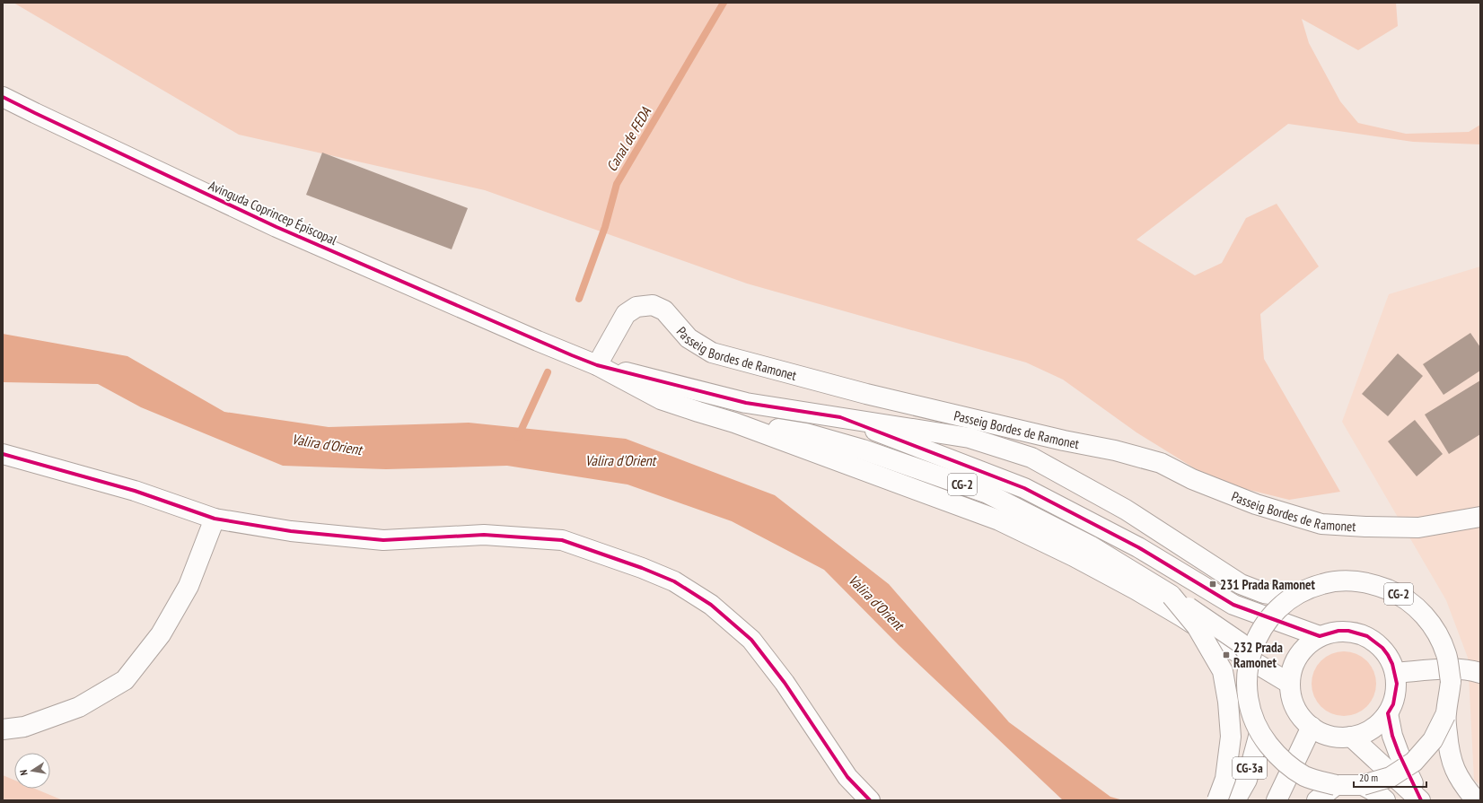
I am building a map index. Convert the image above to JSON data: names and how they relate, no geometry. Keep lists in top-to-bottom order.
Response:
{
  "streets": {
    "main road": [
      "Avinguda Coprincep Épiscopal",
      "Passeig Bordes de Ramonet",
      "CG-2",
      "CG-3a"
    ]
  },
  "crossings": [
    ["Avinguda Coprincep Épiscopal", "Passeig Bordes de Ramonet"],
    ["Avinguda Coprincep Épiscopal", "CG-2"],
    ["Passeig Bordes de Ramonet", "CG-2"],
    ["CG-2", "CG-3a"]
  ],
  "water": ["Canal de FEDA", "Valira d'Orient"],
  "places": {
    "transit": ["231 Prada Ramonet", "232 Prada Ramonet"]
  },
  "scale_bar": "20 m",
  "north": "left"
}
